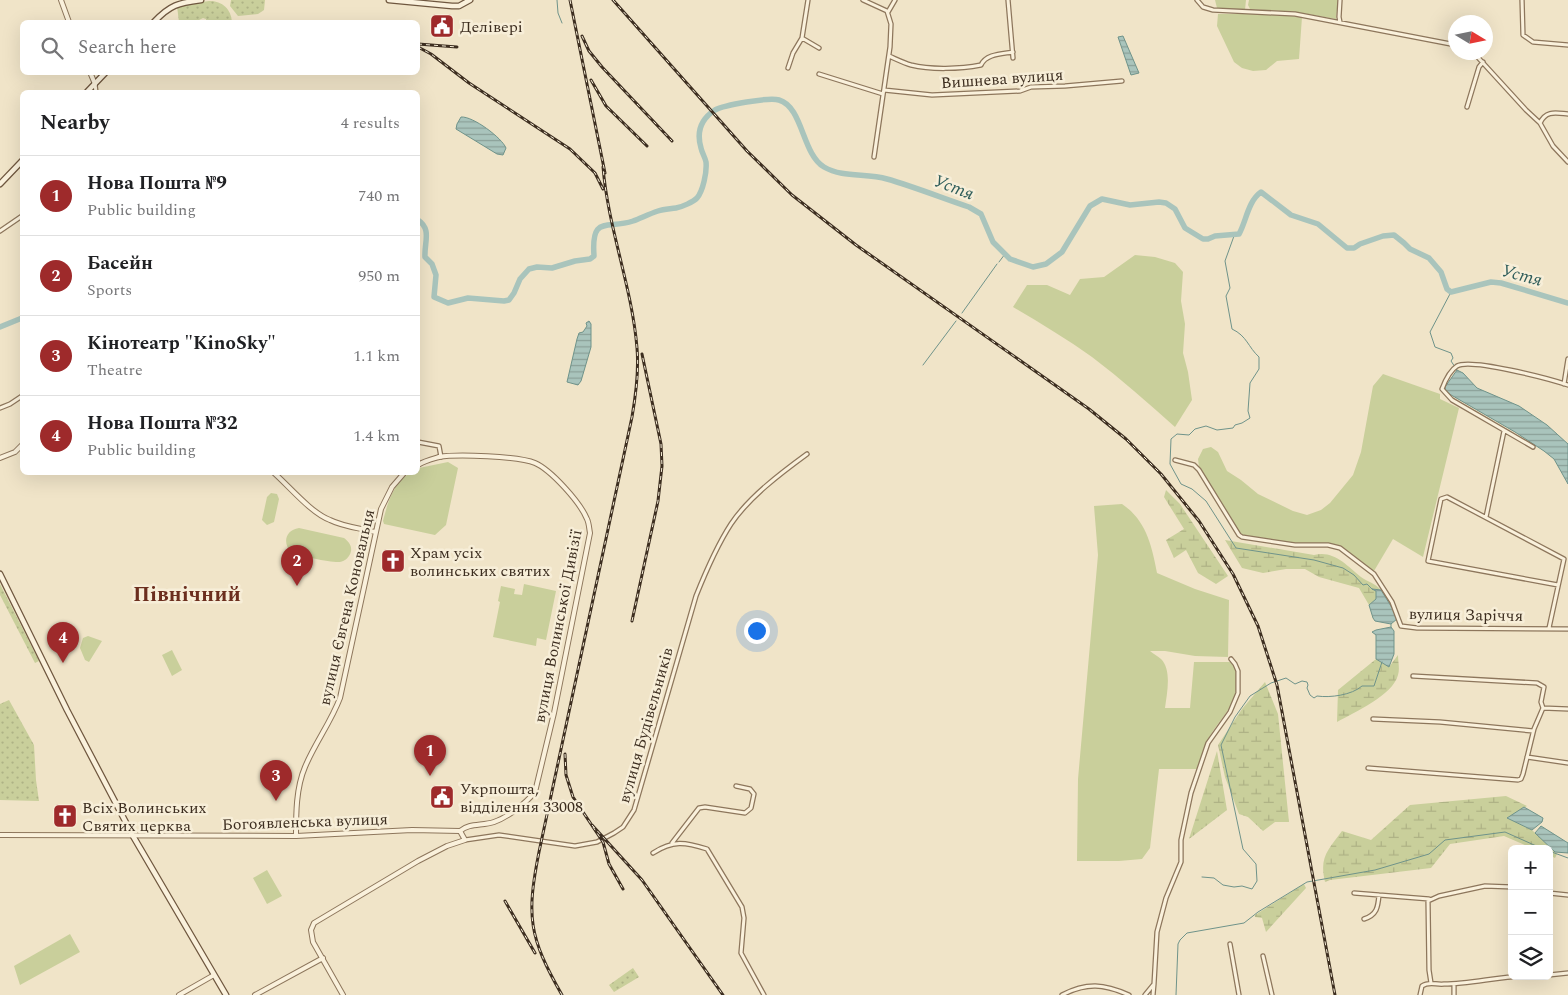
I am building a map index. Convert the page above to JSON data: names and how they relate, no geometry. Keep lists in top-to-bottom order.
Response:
{
  "streets": {
    "street": [
      "Вишнева вулиця",
      "вулиця Євгена Коновальця",
      "вулиця Заріччя",
      "вулиця Волинської Дивізії",
      "вулиця Будівельників",
      "Богоявленська вулиця"
    ]
  },
  "crossings": [
    ["вулиця Євгена Коновальця", "Богоявленська вулиця"],
    ["вулиця Волинської Дивізії", "Богоявленська вулиця"]
  ],
  "districts": ["Північний"],
  "water": ["Устя"],
  "places": {
    "public building": ["Делівері", "Укрпошта, відділення 33008"],
    "church": ["Храм усіх волинських святих", "Всіх Волинських Святих церква"]
  },
  "north": "right",
  "page": {
    "search": "Search here",
    "heading": ["Nearby", "4 results"],
    "list": [
      {
        "mark": "1",
        "name": "Нова Пошта №9",
        "note": "Public building",
        "value": "740 m"
      },
      {
        "mark": "2",
        "name": "Басейн",
        "note": "Sports",
        "value": "950 m"
      },
      {
        "mark": "3",
        "name": "Кінотеатр \"KinoSky\"",
        "note": "Theatre",
        "value": "1.1 km"
      },
      {
        "mark": "4",
        "name": "Нова Пошта №32",
        "note": "Public building",
        "value": "1.4 km"
      }
    ],
    "pins": [
      "2",
      "4",
      "1",
      "3"
    ],
    "map_buttons": ["+", "−"]
  }
}
